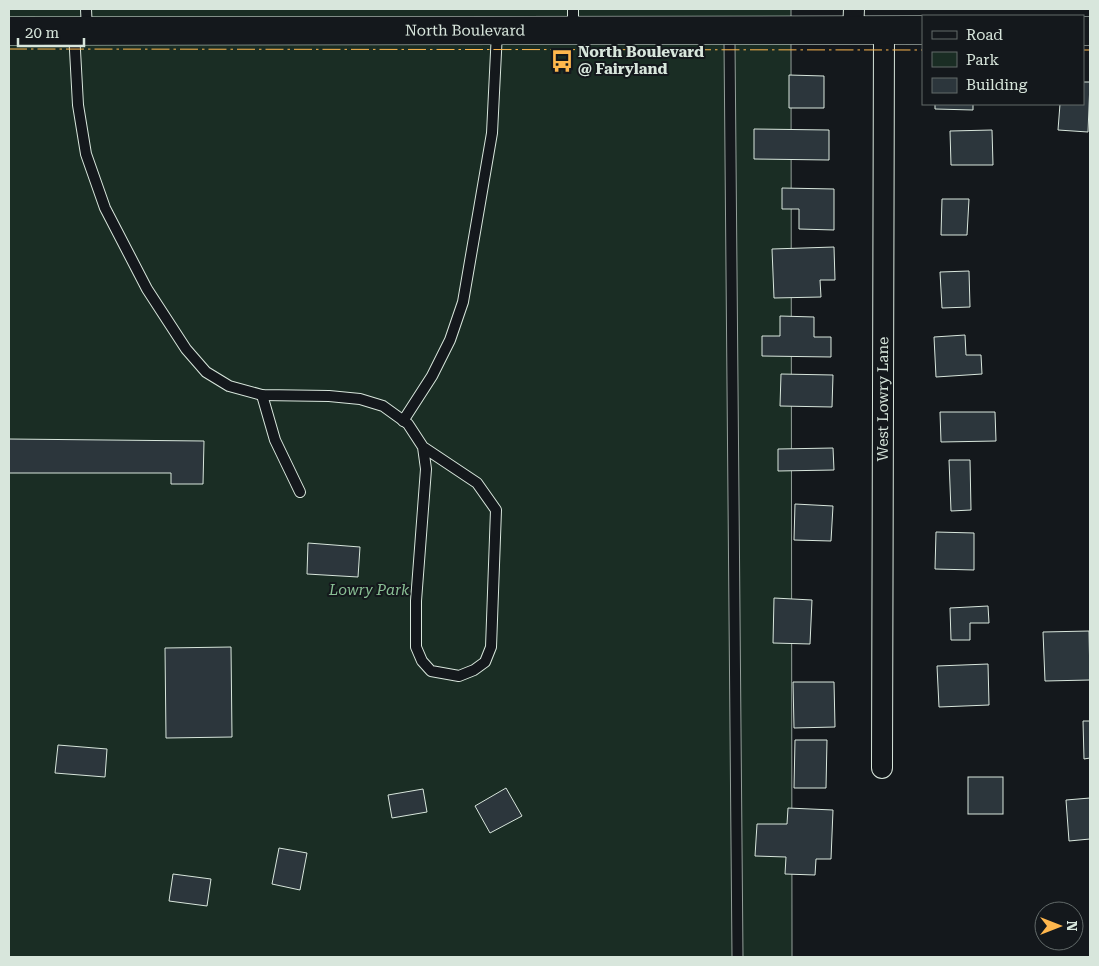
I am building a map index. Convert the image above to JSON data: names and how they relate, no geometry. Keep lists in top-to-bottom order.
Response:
{
  "streets": {
    "street": ["North Boulevard", "West Lowry Lane"]
  },
  "crossings": [
    ["North Boulevard", "West Lowry Lane"]
  ],
  "parks": ["Lowry Park"],
  "places": {
    "bus stop": ["North Boulevard @ Fairyland"]
  },
  "legend": ["Road", "Park", "Building"],
  "scale_bar": "20 m",
  "north": "right"
}
